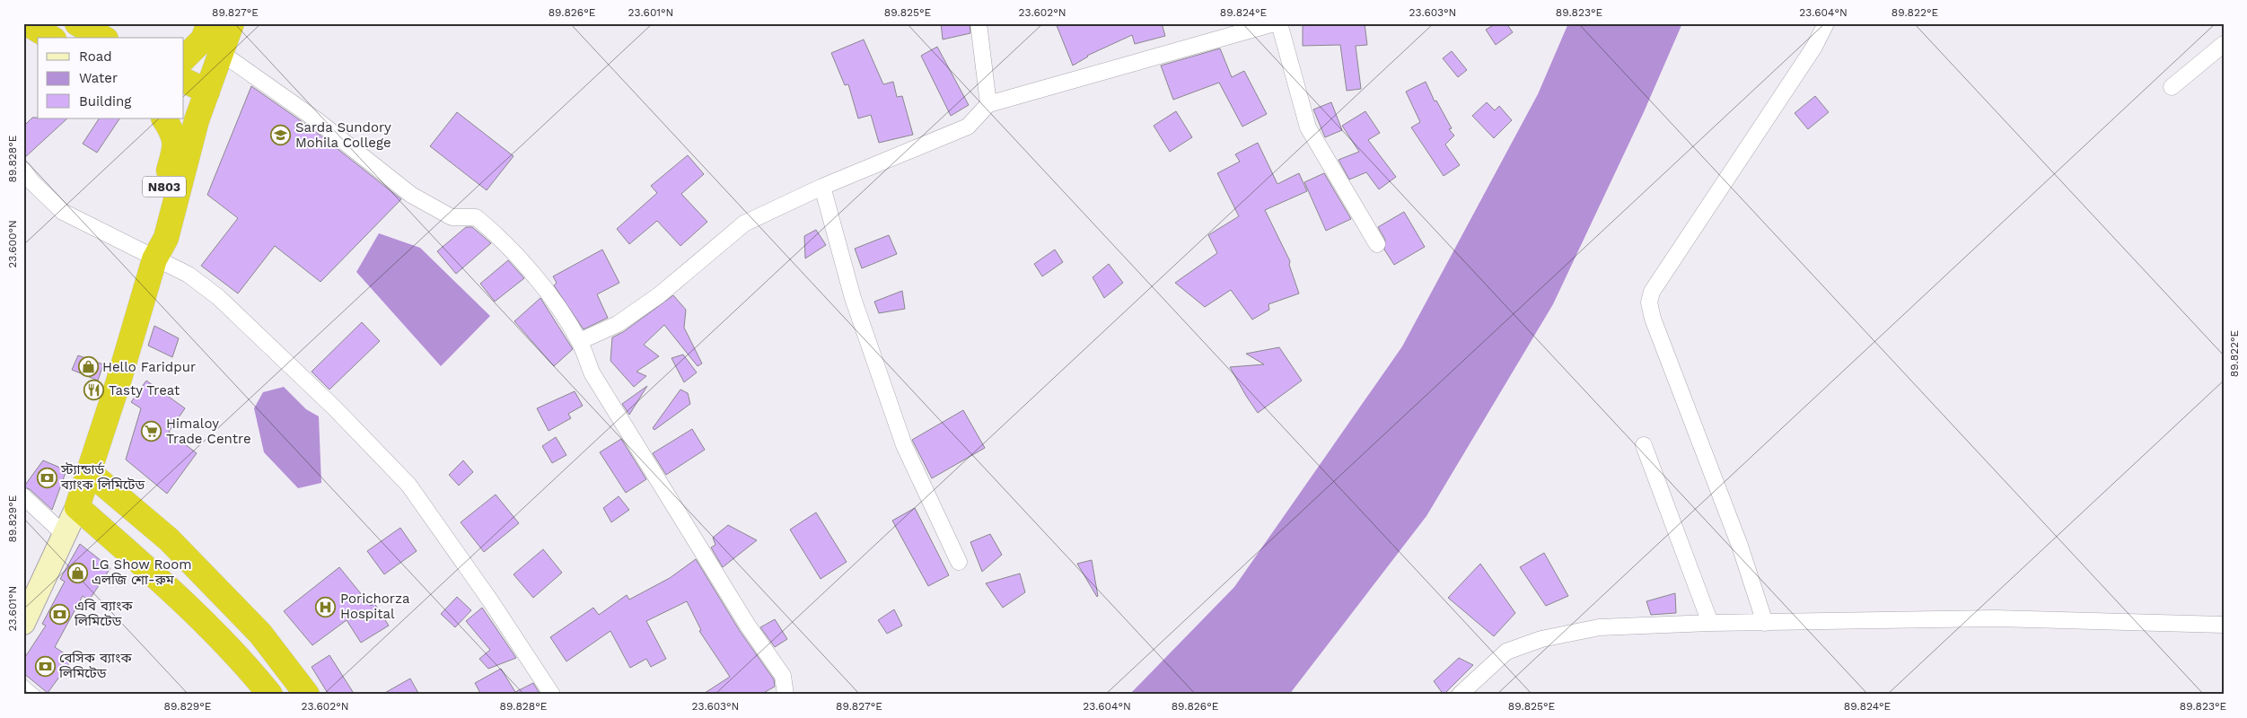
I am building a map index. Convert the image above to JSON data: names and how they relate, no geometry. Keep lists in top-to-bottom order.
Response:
{
  "streets": {
    "highway": ["N803"]
  },
  "places": {
    "school or university": ["Sarda Sundory Mohila College"],
    "shop": ["Hello Faridpur", "LG Show Room এলজি শো-রুম"],
    "restaurant": ["Tasty Treat"],
    "supermarket": ["Himaloy Trade Centre"],
    "bank": ["স্ট্যান্ডার্ড ব্যাংক লিমিটেড", "এবি ব্যাংক লিমিটেড", "বেসিক ব্যাংক লিমিটেড"],
    "hospital": ["Porichorza Hospital"]
  },
  "legend": ["Road", "Water", "Building"],
  "coordinates": [
    "89.827°E",
    "89.826°E",
    "23.601°N",
    "89.825°E",
    "23.602°N",
    "89.824°E",
    "23.603°N",
    "89.823°E",
    "23.604°N",
    "89.822°E",
    "89.828°E",
    "23.600°N",
    "89.829°E"
  ]
}
